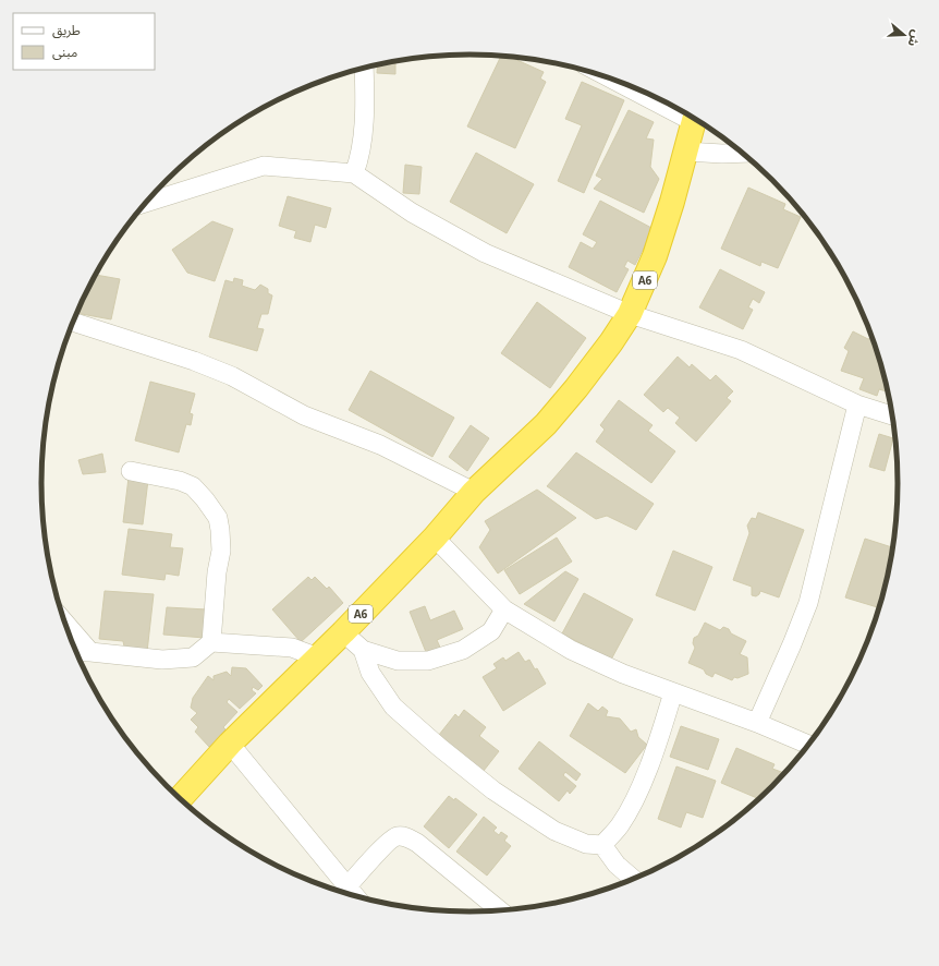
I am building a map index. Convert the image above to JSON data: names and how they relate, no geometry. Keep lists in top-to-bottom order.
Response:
{
  "streets": {
    "highway": ["A6"]
  },
  "legend": ["طريق", "مبنى"],
  "north": "right"
}
